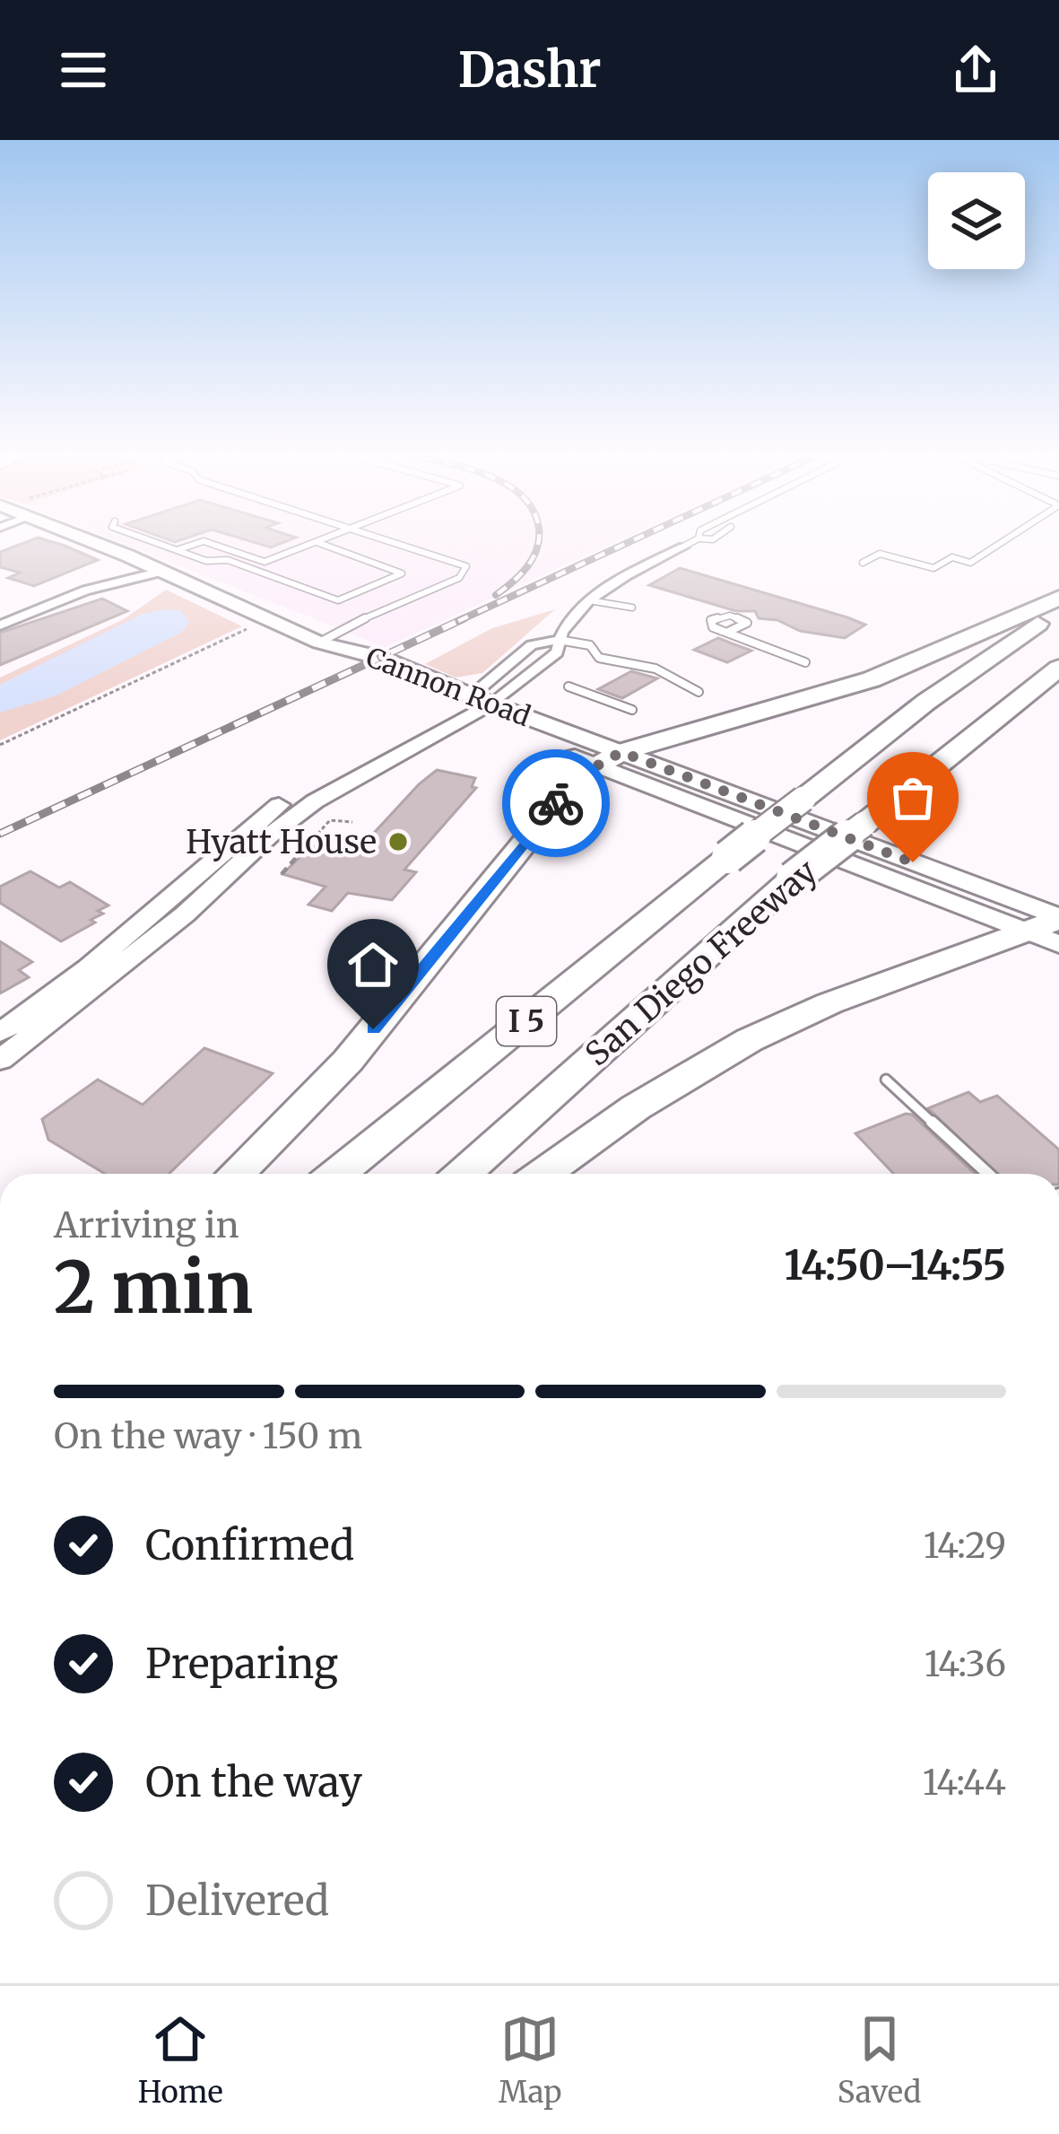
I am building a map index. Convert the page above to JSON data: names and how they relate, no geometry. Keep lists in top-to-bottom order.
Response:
{
  "streets": {
    "highway": ["San Diego Freeway", "I 5"],
    "main road": ["Cannon Road"]
  },
  "places": ["Hyatt House"],
  "page": {
    "header": "Dashr",
    "heading": ["2 min", "Arriving in", "14:50–14:55"],
    "bar": "On the way · 150 m",
    "list": [
      ["Confirmed", "14:29"],
      ["Preparing", "14:36"],
      ["On the way", "14:44"],
      "Delivered"
    ],
    "tabs": ["Home", "Map", "Saved"]
  }
}
